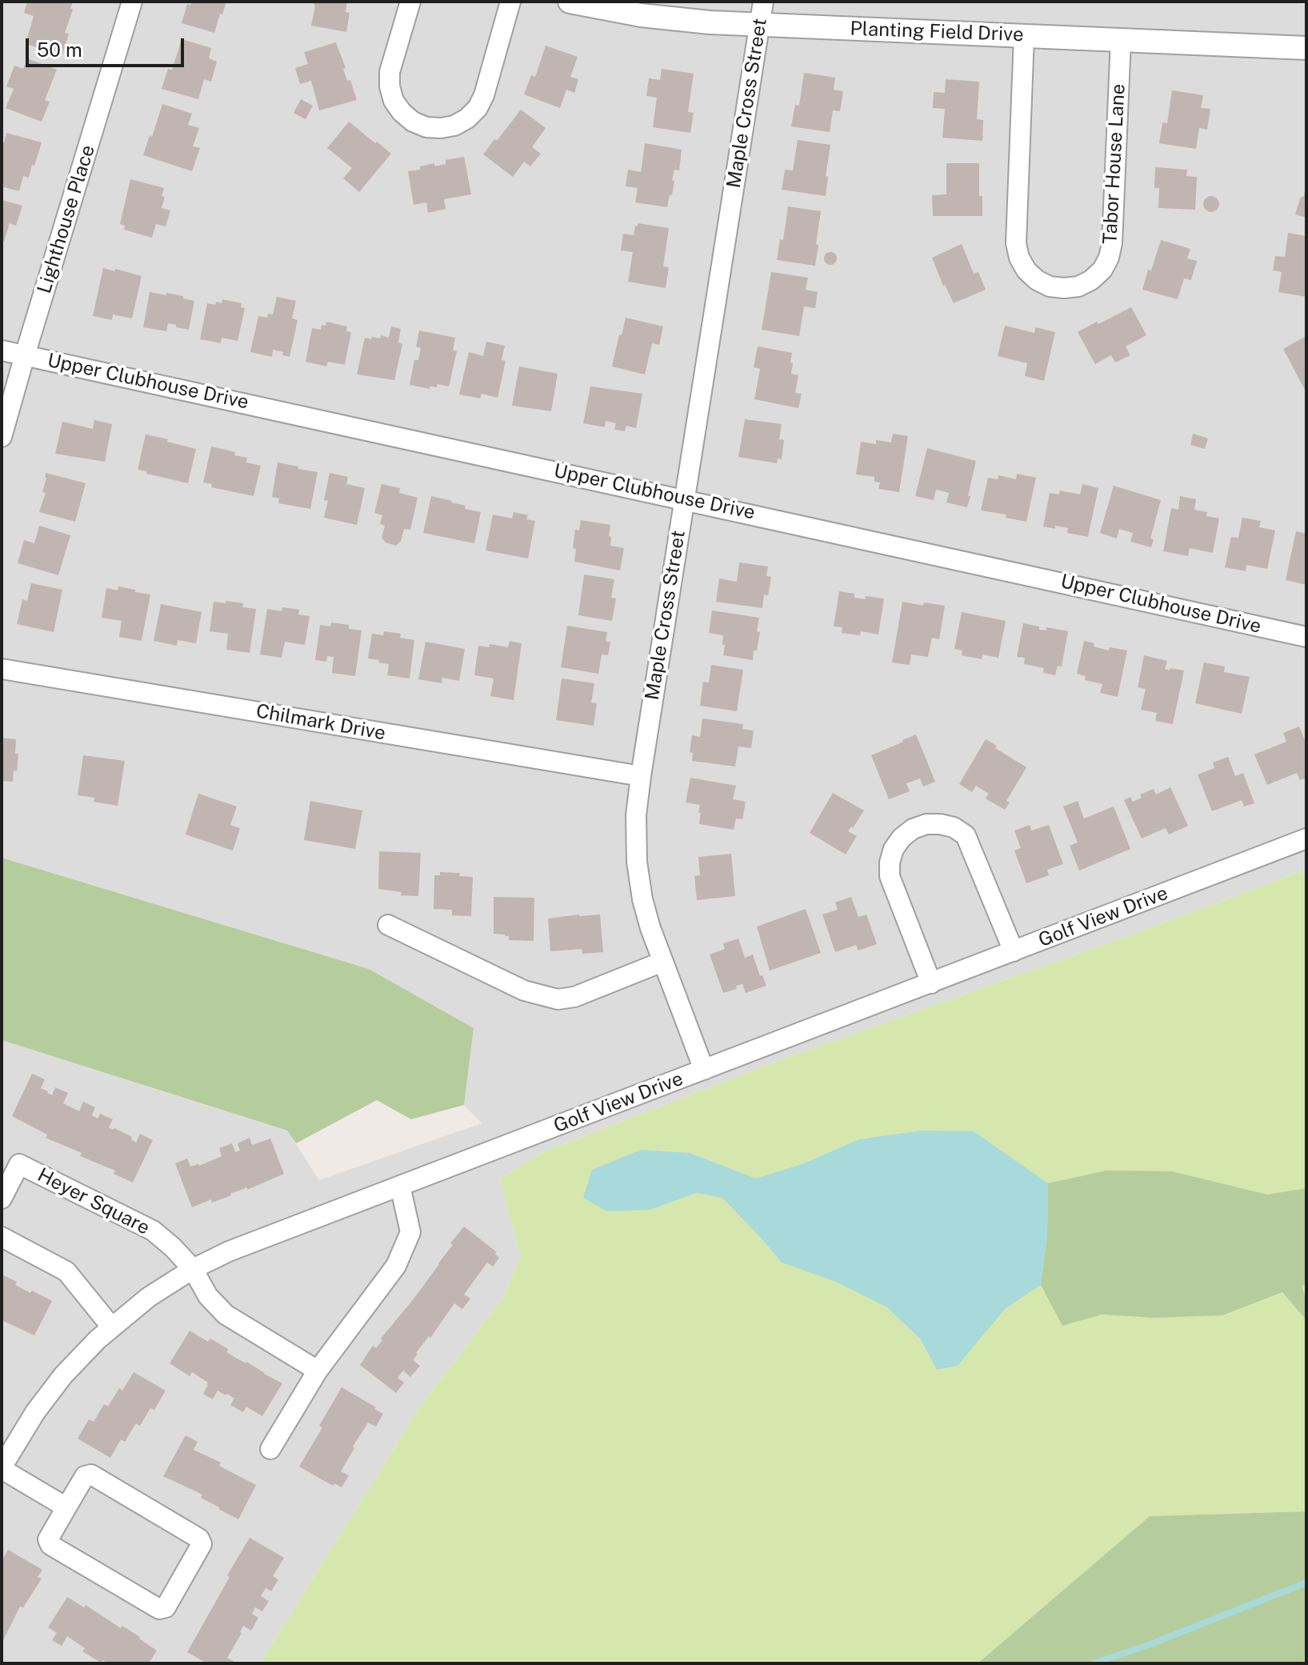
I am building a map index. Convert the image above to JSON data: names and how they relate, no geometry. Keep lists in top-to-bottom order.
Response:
{
  "streets": {
    "street": [
      "Planting Field Drive",
      "Maple Cross Street",
      "Tabor House Lane",
      "Lighthouse Place",
      "Upper Clubhouse Drive",
      "Chilmark Drive",
      "Golf View Drive",
      "Heyer Square"
    ]
  },
  "crossings": [
    ["Planting Field Drive", "Maple Cross Street"],
    ["Planting Field Drive", "Tabor House Lane"],
    ["Maple Cross Street", "Upper Clubhouse Drive"],
    ["Maple Cross Street", "Chilmark Drive"],
    ["Maple Cross Street", "Golf View Drive"],
    ["Lighthouse Place", "Upper Clubhouse Drive"],
    ["Golf View Drive", "Heyer Square"]
  ],
  "scale_bar": "50 m"
}
